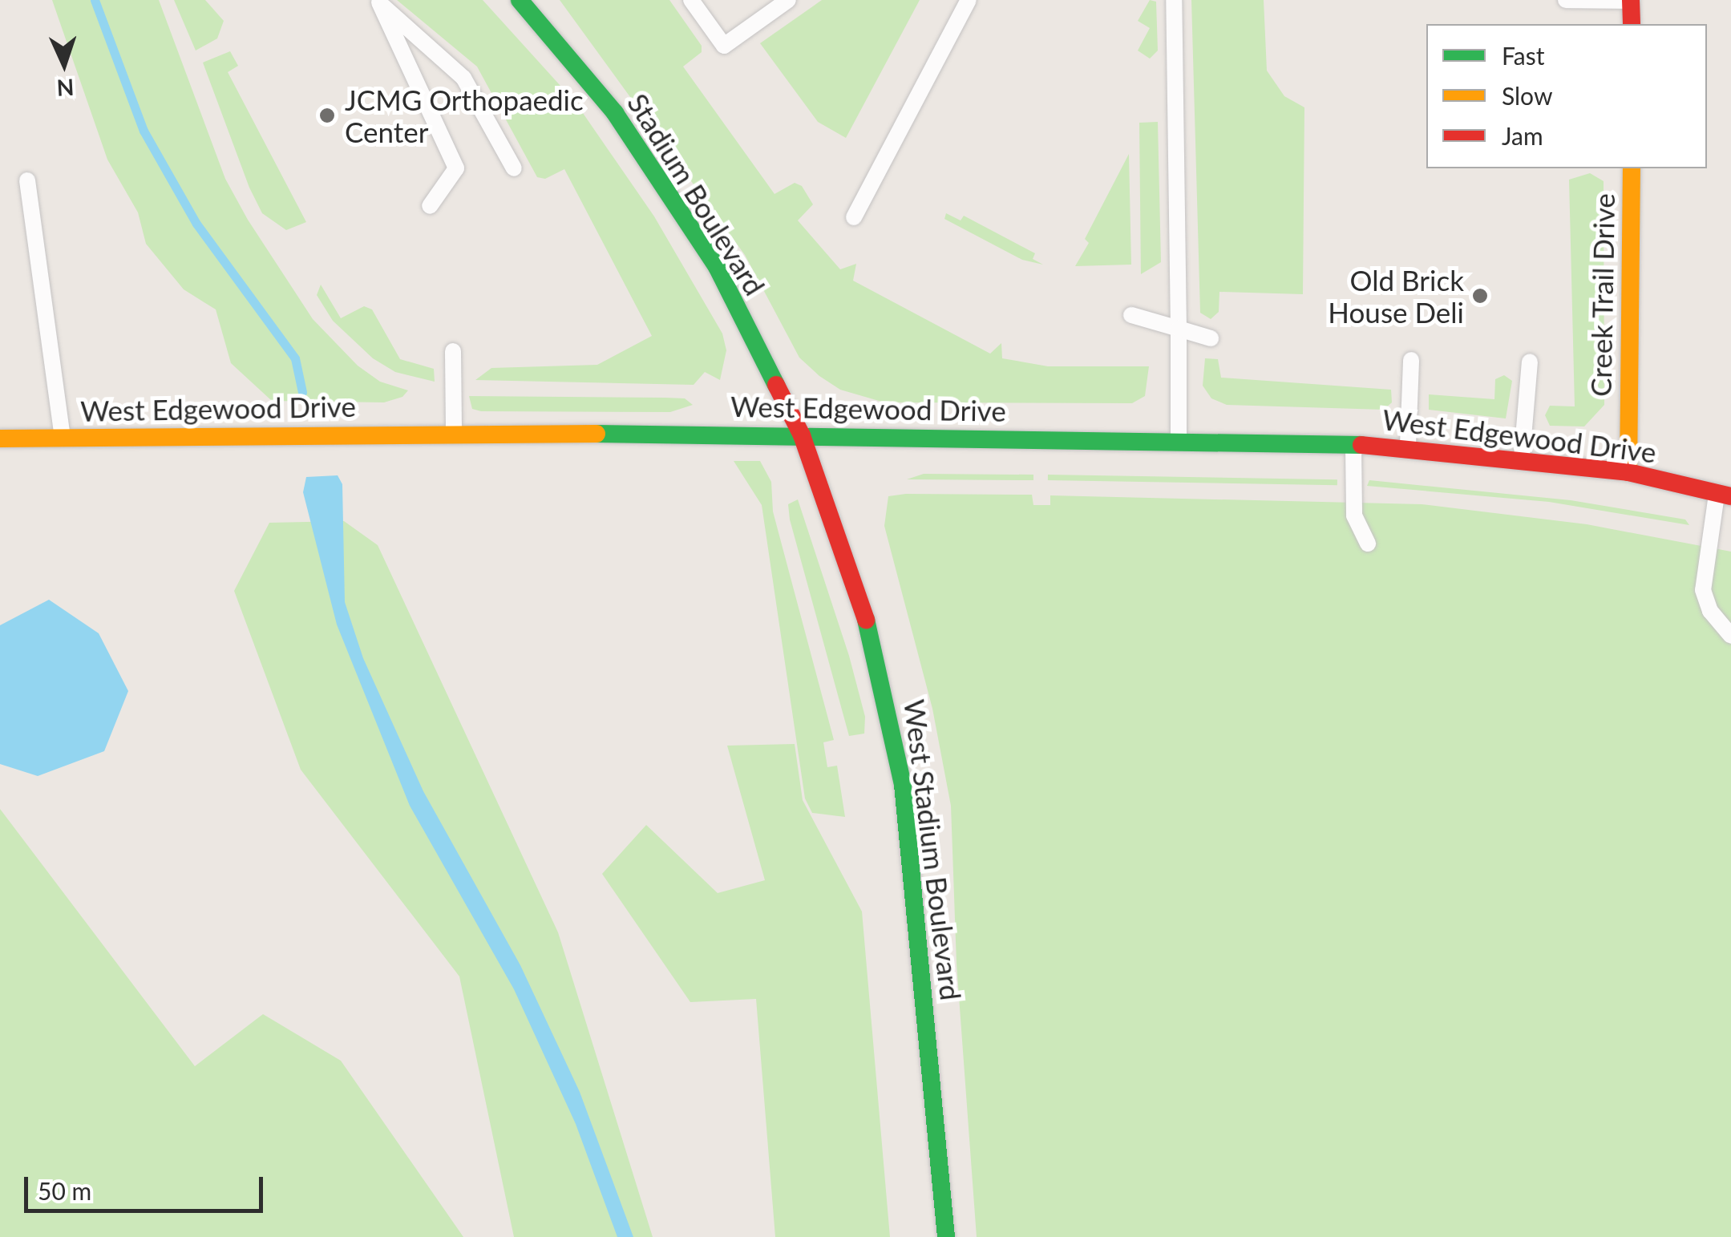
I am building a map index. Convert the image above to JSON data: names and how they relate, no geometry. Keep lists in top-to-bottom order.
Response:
{
  "streets": {
    "main road": [
      "Stadium Boulevard",
      "Creek Trail Drive",
      "West Edgewood Drive",
      "West Stadium Boulevard"
    ]
  },
  "crossings": [
    ["Stadium Boulevard", "West Edgewood Drive"],
    ["Stadium Boulevard", "West Stadium Boulevard"],
    ["Creek Trail Drive", "West Edgewood Drive"],
    ["West Edgewood Drive", "West Stadium Boulevard"]
  ],
  "places": ["JCMG Orthopaedic Center", "Old Brick House Deli"],
  "legend": ["Fast", "Slow", "Jam"],
  "scale_bar": "50 m",
  "north": "bottom"
}
